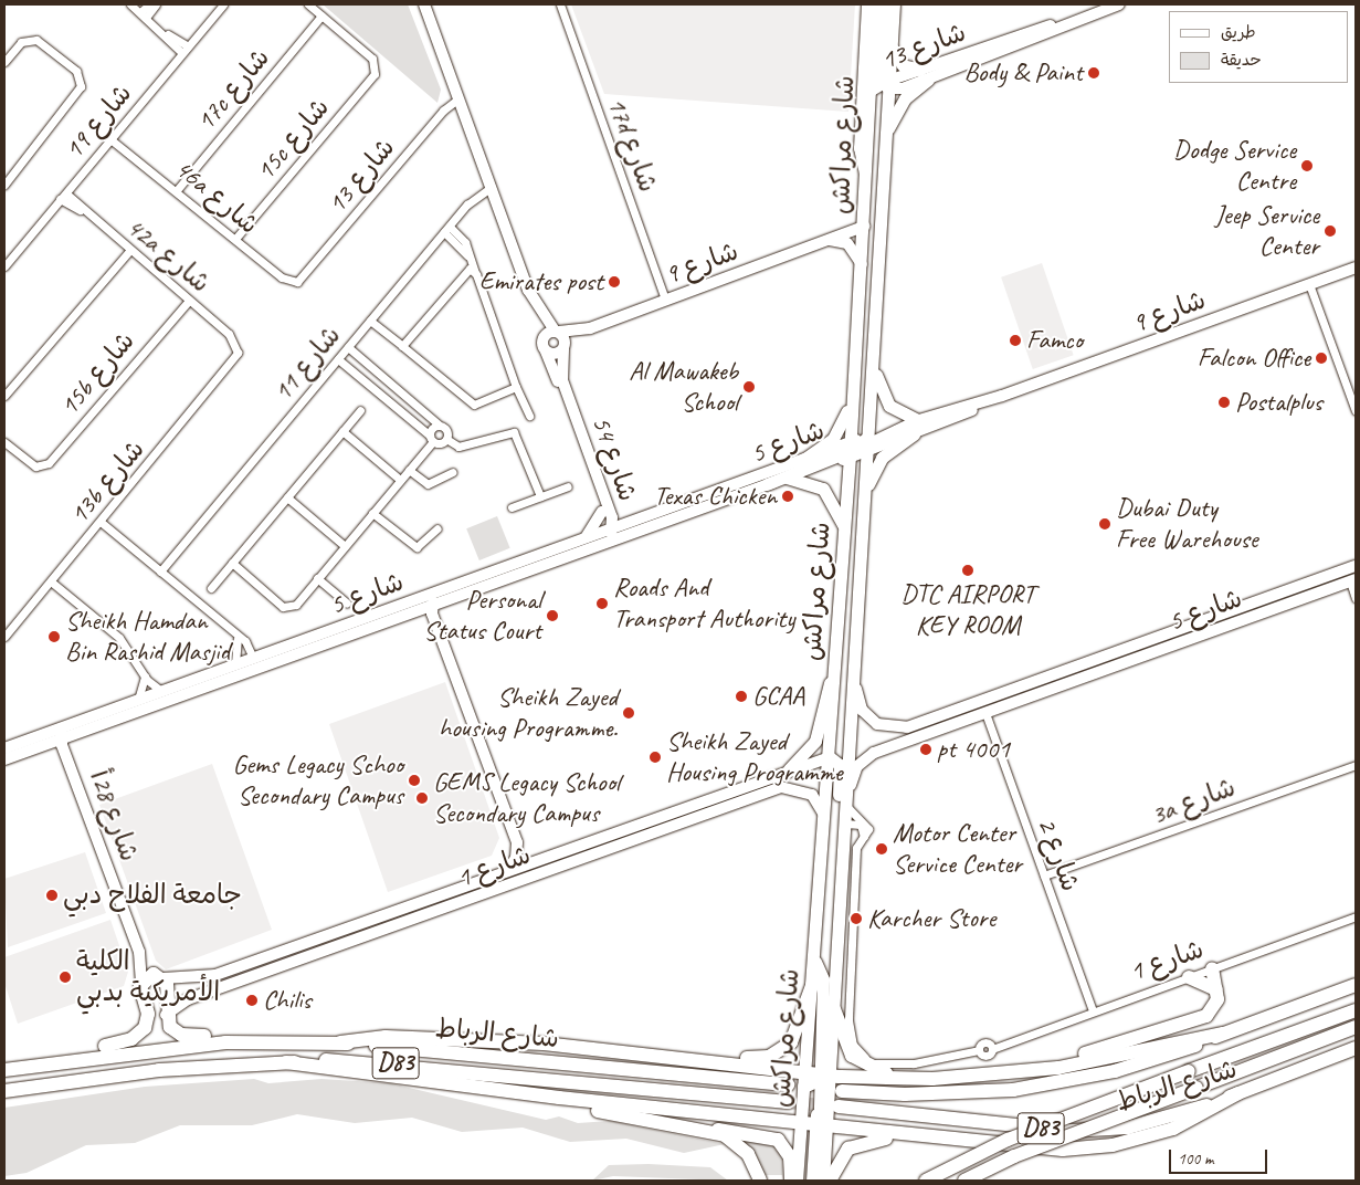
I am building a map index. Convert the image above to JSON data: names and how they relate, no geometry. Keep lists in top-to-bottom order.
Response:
{
  "streets": {
    "highway": ["شارع الرباط", "D83"],
    "main road": ["شارع مراكش"],
    "street": [
      "شارع 13",
      "17c شارع",
      "شارع 19",
      "15c شارع",
      "17d شارع",
      "46a شارع",
      "42a شارع",
      "شارع 9",
      "شارع 11",
      "15b شارع",
      "شارع 5",
      "شارع 54",
      "13b شارع",
      "3a شارع",
      "شارع 28أ",
      "شارع 2",
      "شارع 1"
    ]
  },
  "crossings": [
    ["شارع 13", "شارع مراكش"],
    ["شارع 13", "46a شارع"],
    ["17c شارع", "15c شارع"],
    ["17c شارع", "46a شارع"],
    ["شارع 19", "46a شارع"],
    ["شارع 19", "42a شارع"],
    ["15c شارع", "46a شارع"],
    ["17d شارع", "شارع 9"],
    ["شارع مراكش", "شارع 9"],
    ["شارع مراكش", "شارع 5"],
    ["شارع مراكش", "شارع 1"],
    ["42a شارع", "15b شارع"],
    ["42a شارع", "13b شارع"],
    ["شارع 9", "شارع 5"],
    ["شارع 9", "شارع 54"],
    ["شارع 5", "شارع 54"],
    ["شارع 5", "شارع 28أ"],
    ["شارع 5", "شارع 2"],
    ["3a شارع", "شارع 2"],
    ["شارع 28أ", "شارع 1"],
    ["شارع 2", "شارع 1"]
  ],
  "places": [
    "Body & Paint",
    "Dodge Service Centre",
    "Jeep Service Center",
    "Emirates post",
    "Famco",
    "Falcon Office",
    "Al Mawakeb School",
    "Postalplus",
    "Texas Chicken",
    "Dubai Duty Free Warehouse",
    "DTC AIRPORT KEY ROOM",
    "Roads And Transport Authority",
    "Personal Status Court",
    "Sheikh Hamdan Bin Rashid Masjid",
    "GCAA",
    "Sheikh Zayed housing Programme.",
    "pt 4001",
    "Sheikh Zayed Housing Programme",
    "Gems Legacy Schoo Secondary Campus",
    "GEMS Legacy School Secondary Campus",
    "Motor Center Service Center",
    "جامعة الفلاح دبي",
    "Karcher Store",
    "الكلية الأمريكية بدبي",
    "Chilis"
  ],
  "legend": ["طريق", "حديقة"],
  "scale_bar": "100 m"
}
